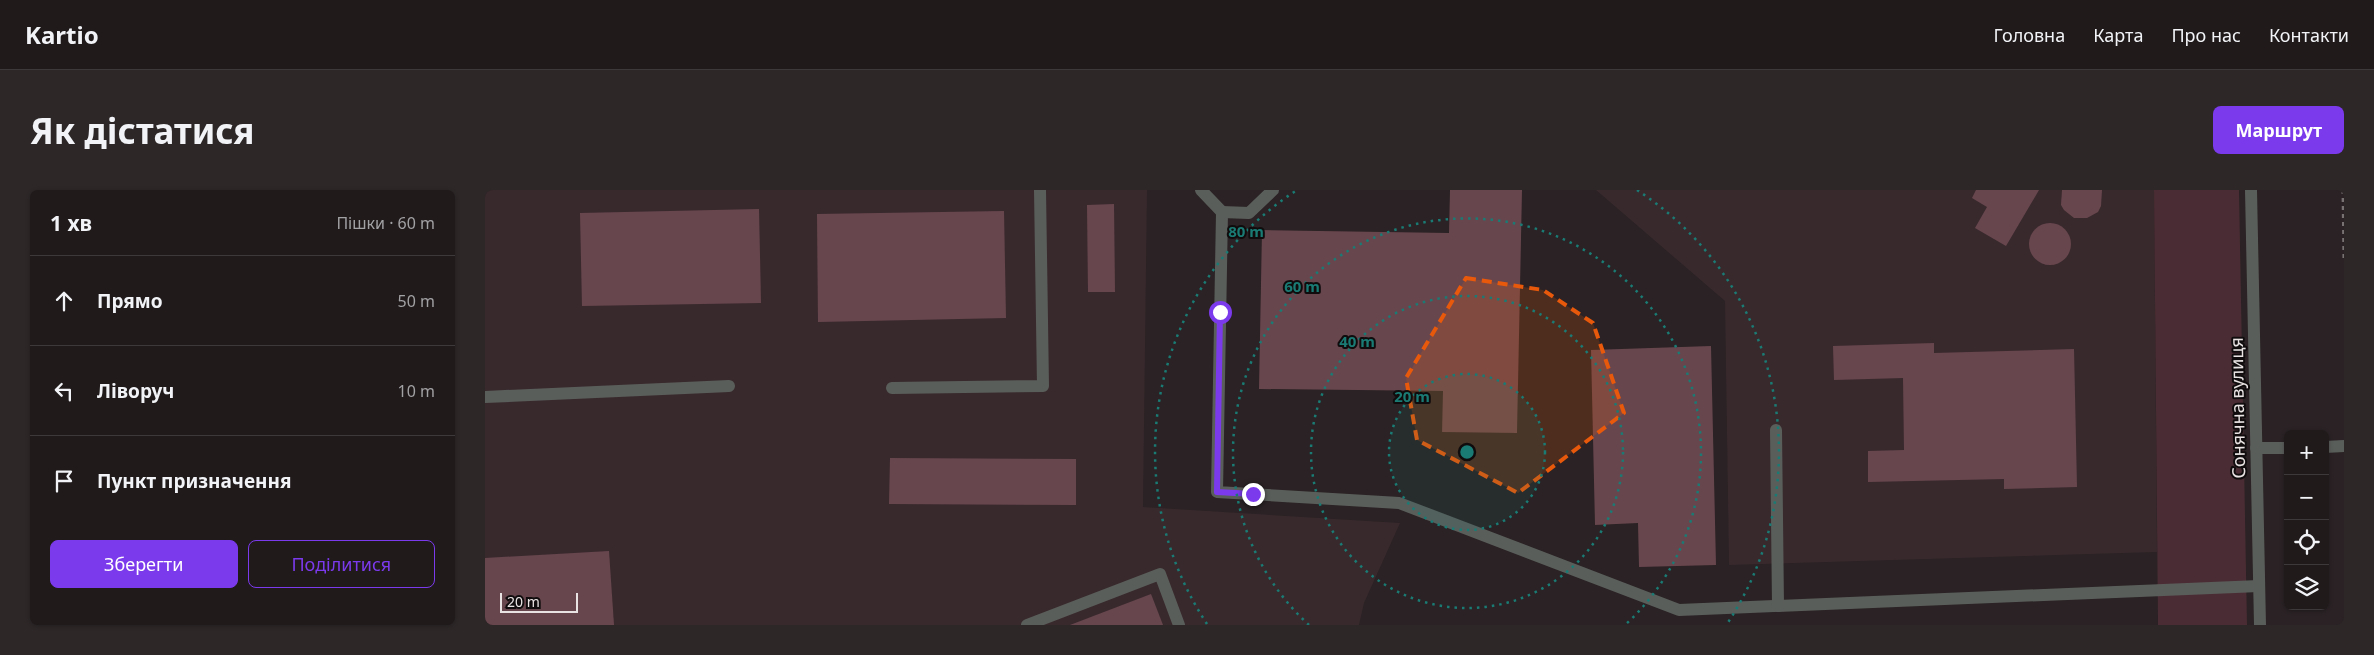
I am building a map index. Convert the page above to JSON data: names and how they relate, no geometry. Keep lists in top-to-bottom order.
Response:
{
  "streets": {
    "street": ["Сонячна вулиця"]
  },
  "scale_bar": "20 m",
  "page": {
    "header": "Kartio",
    "nav": [
      "Головна",
      "Карта",
      "Про нас",
      "Контакти"
    ],
    "buttons": [
      "Маршрут",
      ["Зберегти", "Поділитися"]
    ],
    "title": "Як дістатися",
    "heading": ["1 хв", "Пішки · 60 m"],
    "list": [
      ["Прямо", "50 m"],
      ["Ліворуч", "10 m"],
      "Пункт призначення"
    ],
    "map_buttons": ["+", "−"],
    "scale": "20 m"
  },
  "rings": [
    "80 m",
    "60 m",
    "40 m",
    "20 m"
  ]
}
